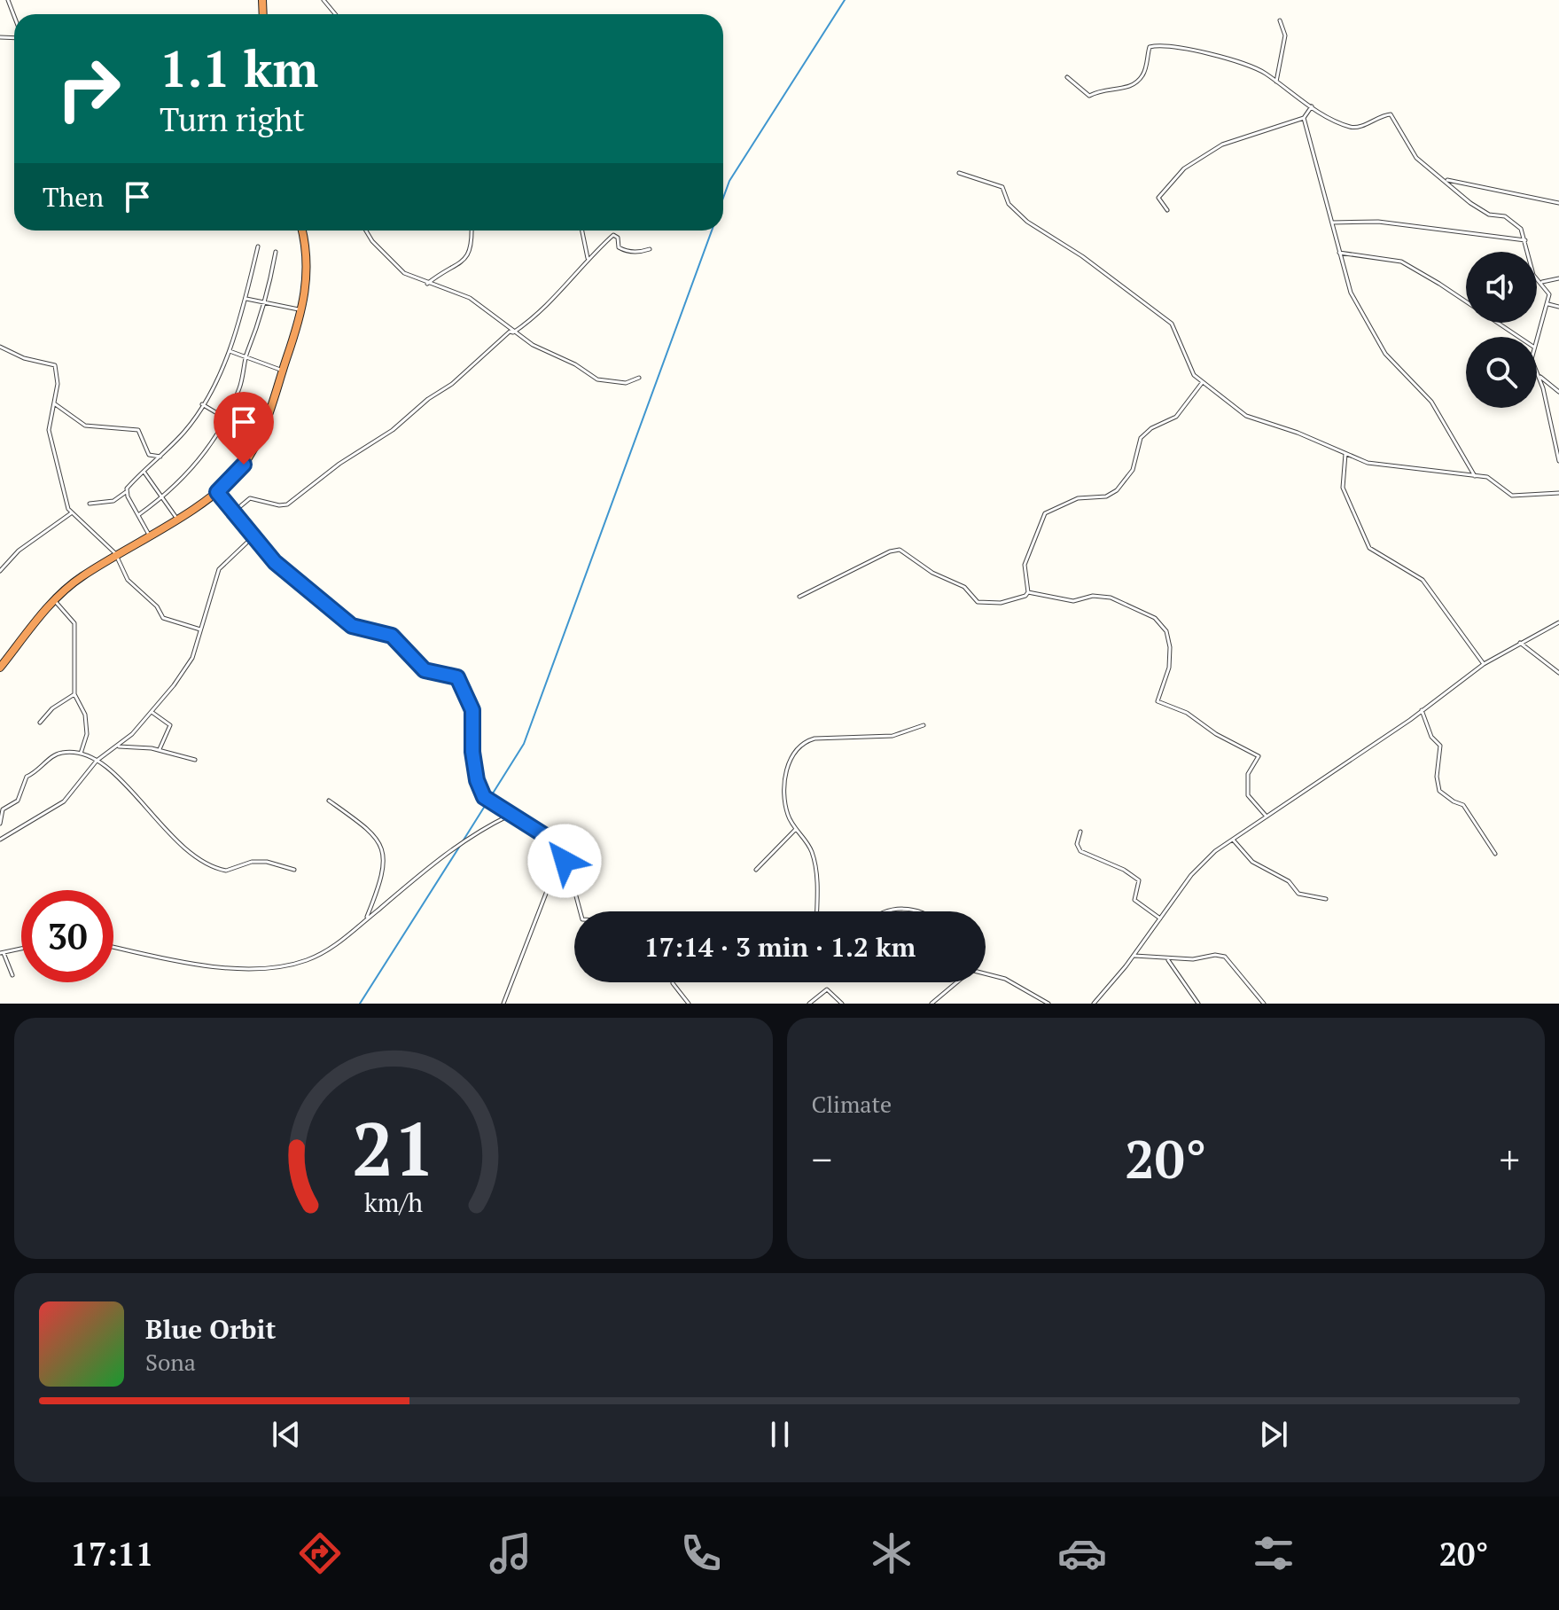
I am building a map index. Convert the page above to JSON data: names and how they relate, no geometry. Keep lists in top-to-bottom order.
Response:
{
  "page": {
    "turn": ["1.1 km", "Turn right"],
    "then": "Then",
    "limit": "30",
    "trip": "17:14 · 3 min · 1.2 km",
    "tile": "Climate",
    "heat": ["−", "20°", "+"],
    "song": ["Blue Orbit", "Sona"],
    "tabs": ["17:11", "20°"],
    "gauge": ["21", "km/h"]
  }
}
